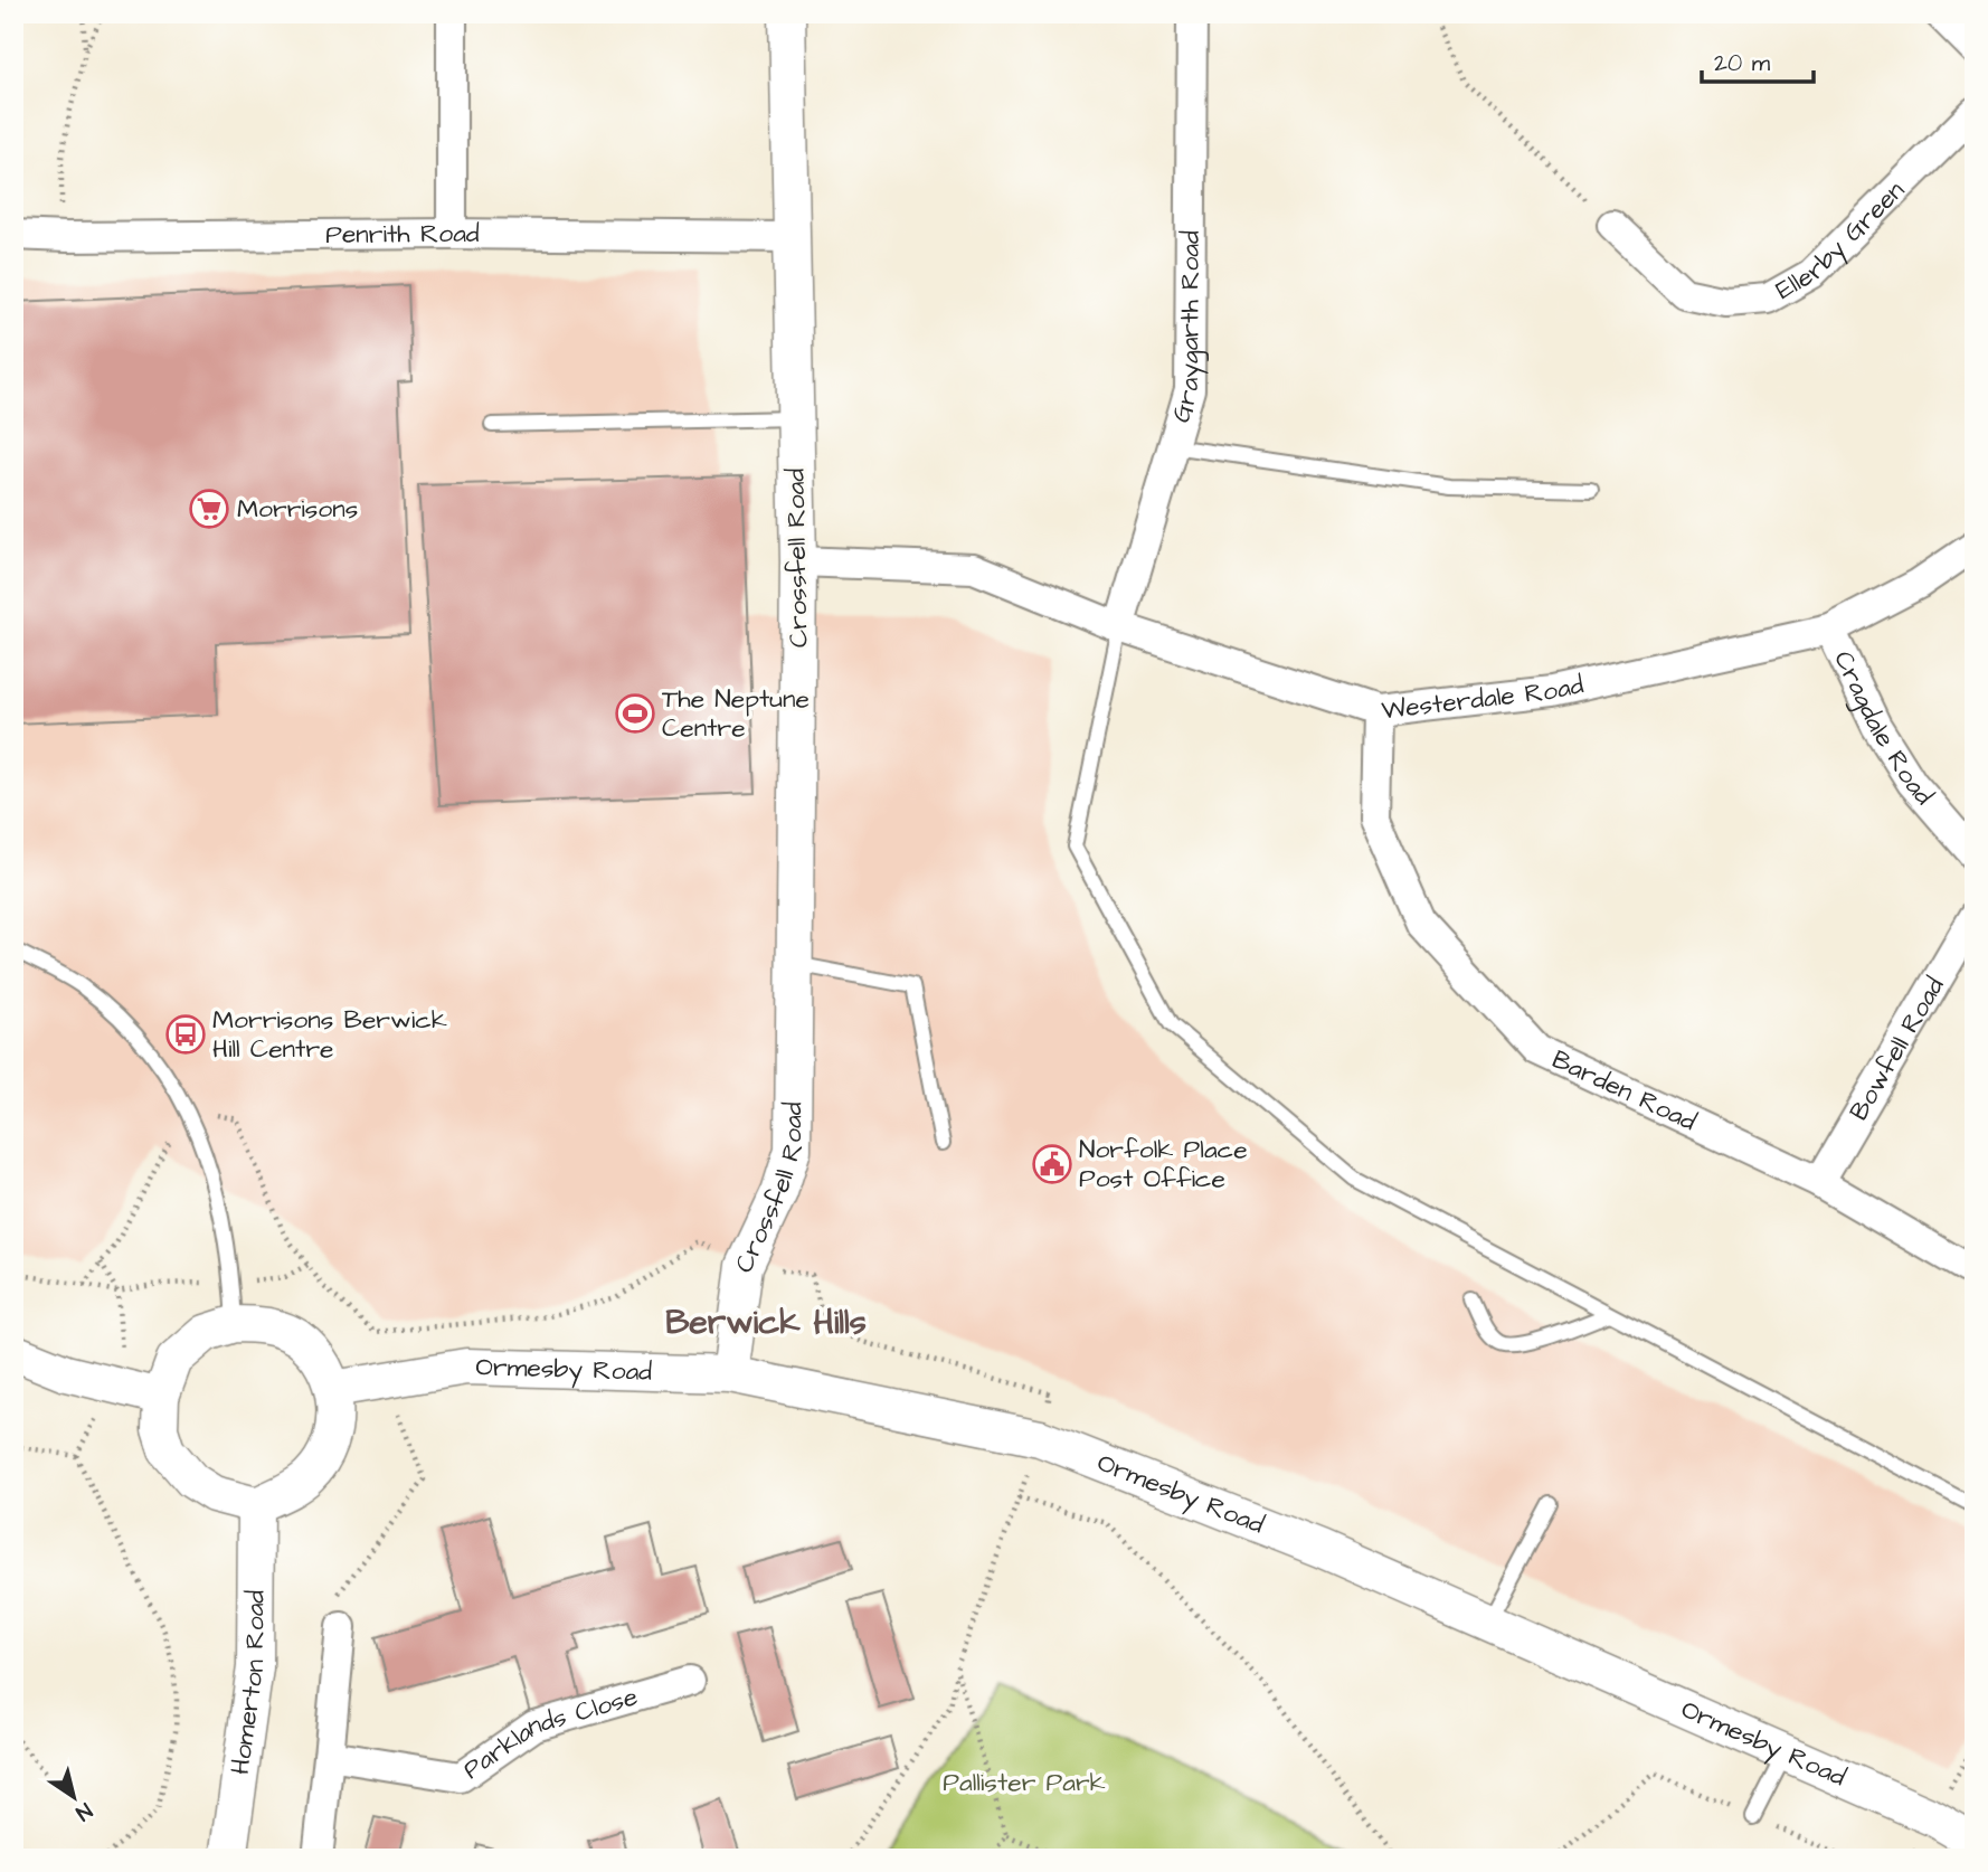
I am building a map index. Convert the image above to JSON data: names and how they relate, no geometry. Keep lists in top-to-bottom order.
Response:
{
  "streets": {
    "street": [
      "Penrith Road",
      "Ellerby Green",
      "Graygarth Road",
      "Crossfell Road",
      "Westerdale Road",
      "Cragdale Road",
      "Bowfell Road",
      "Barden Road",
      "Ormesby Road",
      "Homerton Road",
      "Parklands Close"
    ]
  },
  "crossings": [
    ["Penrith Road", "Crossfell Road"],
    ["Graygarth Road", "Westerdale Road"],
    ["Crossfell Road", "Westerdale Road"],
    ["Crossfell Road", "Ormesby Road"],
    ["Westerdale Road", "Cragdale Road"],
    ["Westerdale Road", "Barden Road"],
    ["Bowfell Road", "Barden Road"],
    ["Ormesby Road", "Homerton Road"]
  ],
  "districts": ["Berwick Hills"],
  "parks": ["Pallister Park"],
  "places": {
    "supermarket": ["Morrisons"],
    "sports": ["The Neptune Centre"],
    "bus stop": ["Morrisons Berwick Hill Centre"],
    "public building": ["Norfolk Place Post Office"]
  },
  "scale_bar": "20 m",
  "north": "bottom right"
}
